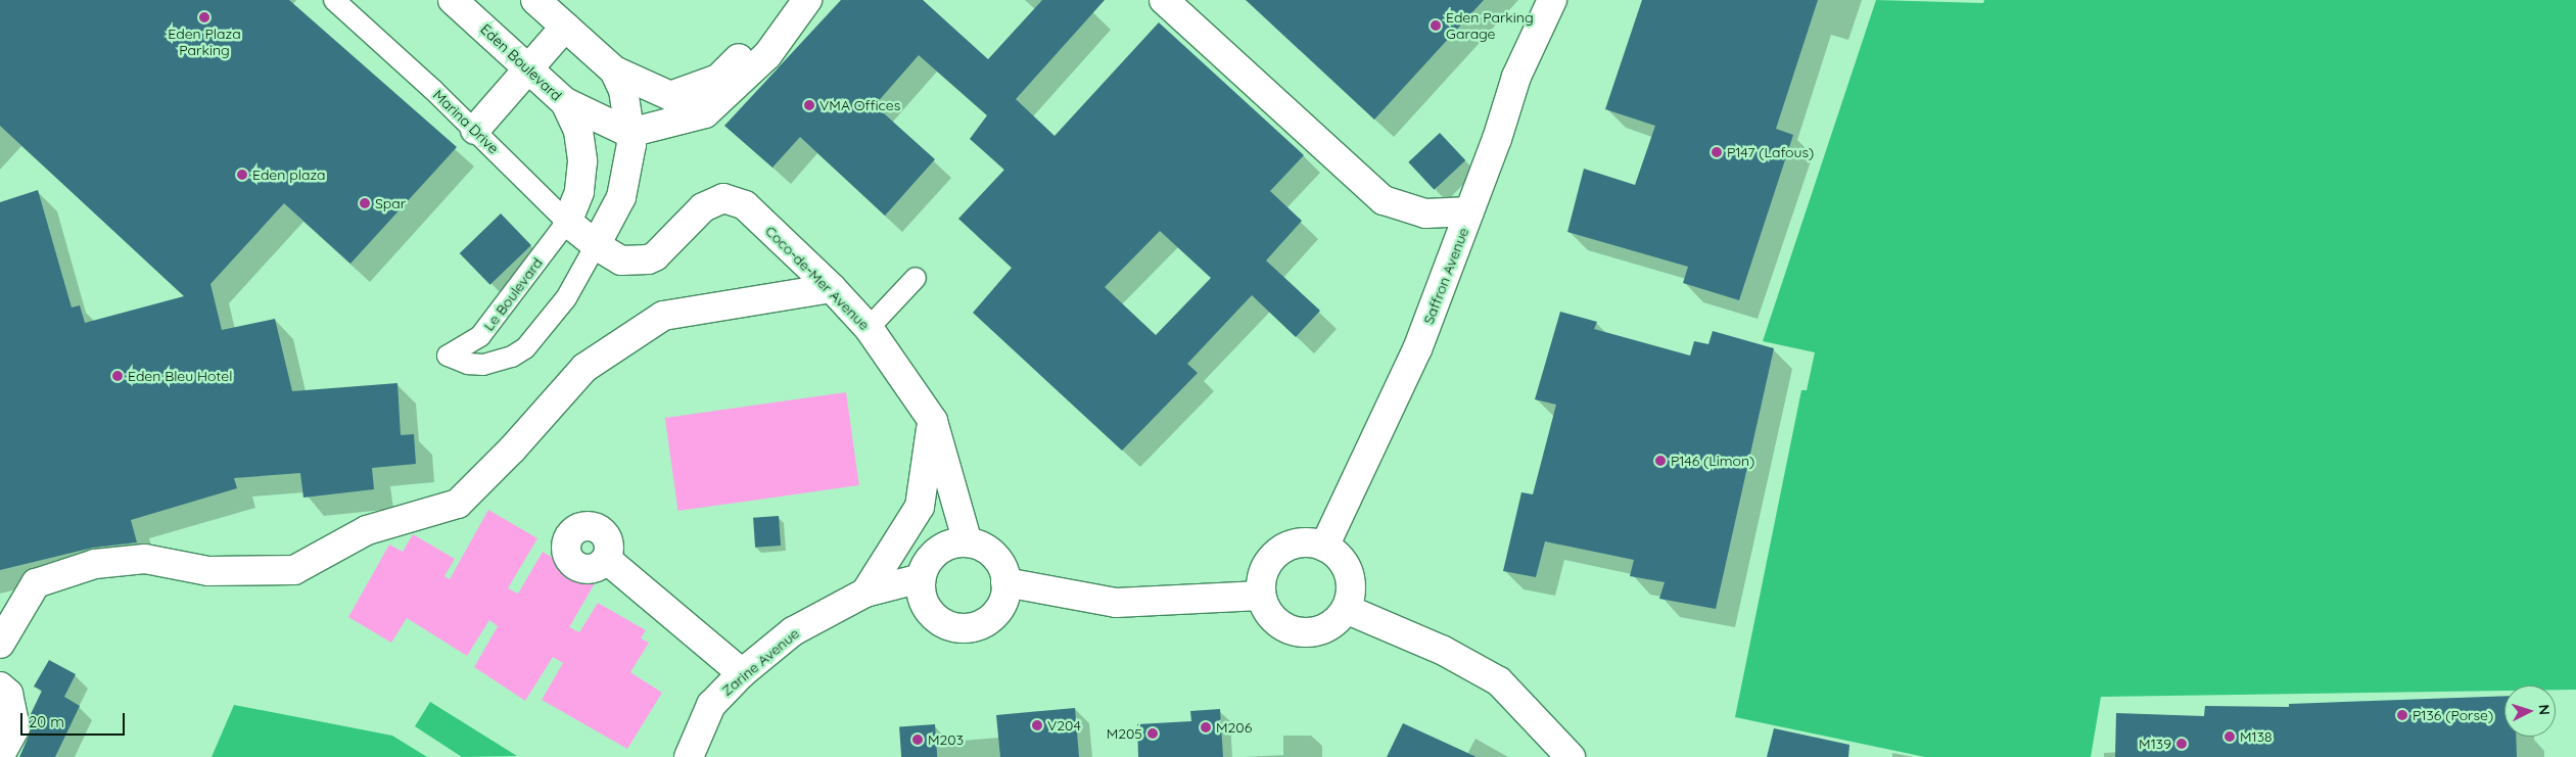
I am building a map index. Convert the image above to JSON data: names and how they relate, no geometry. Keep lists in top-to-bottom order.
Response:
{
  "streets": {
    "street": [
      "Eden Boulevard",
      "Marina Drive",
      "Saffron Avenue",
      "Coco-de-Mer Avenue",
      "Zarine Avenue"
    ],
    "lane": ["Le Boulevard"]
  },
  "crossings": [
    ["Eden Boulevard", "Marina Drive"],
    ["Eden Boulevard", "Le Boulevard"],
    ["Marina Drive", "Coco-de-Mer Avenue"],
    ["Marina Drive", "Le Boulevard"],
    ["Coco-de-Mer Avenue", "Le Boulevard"],
    ["Coco-de-Mer Avenue", "Zarine Avenue"]
  ],
  "places": [
    "Eden Plaza Parking",
    "Eden Parking Garage",
    "VMA Offices",
    "P147 (Lafous)",
    "Eden plaza",
    "Spar",
    "Eden Bleu Hotel",
    "P146 (Limon)",
    "P136 (Porse)",
    "V204",
    "M206",
    "M205",
    "M138",
    "M203",
    "M139"
  ],
  "scale_bar": "20 m",
  "north": "right"
}
